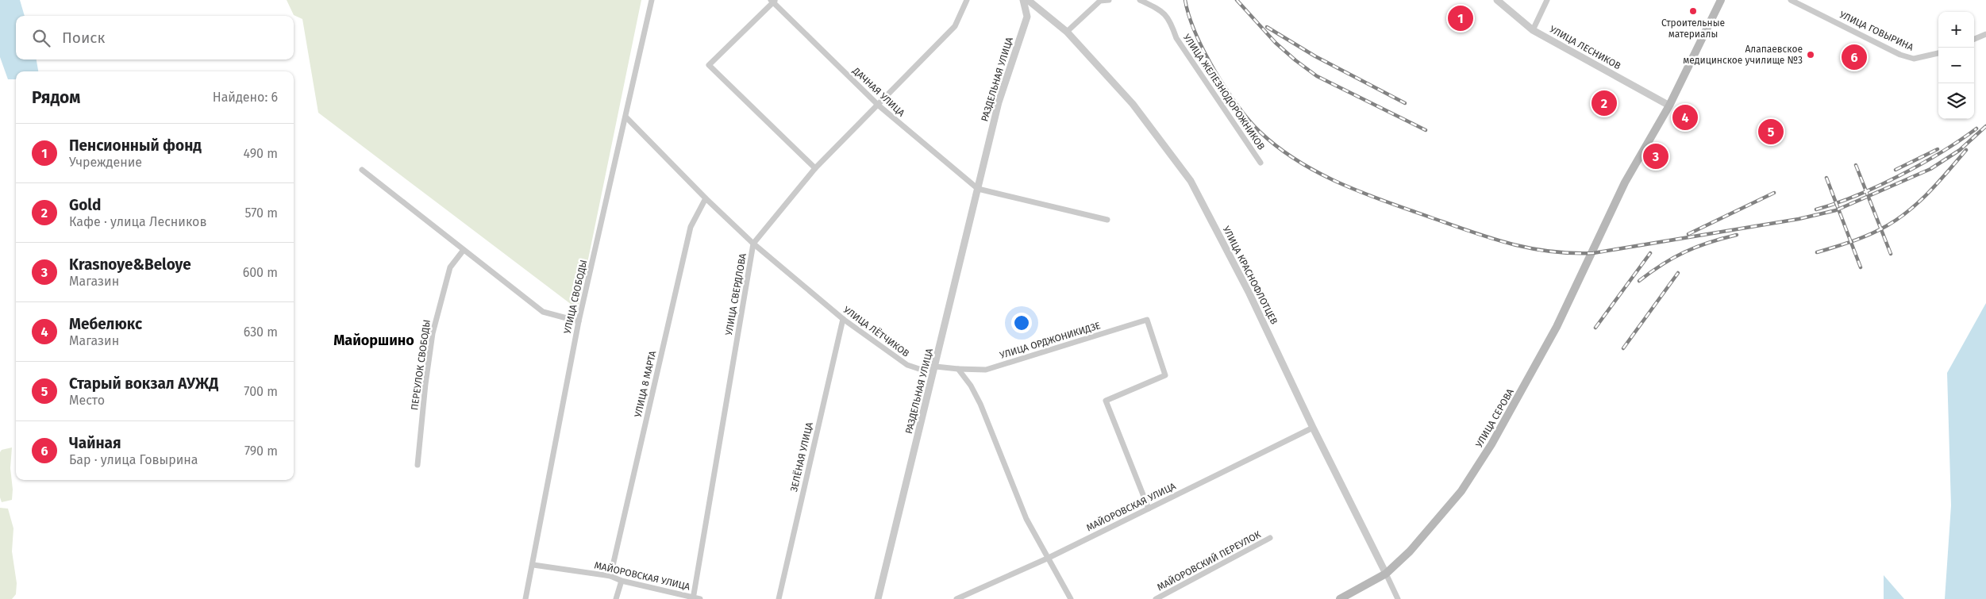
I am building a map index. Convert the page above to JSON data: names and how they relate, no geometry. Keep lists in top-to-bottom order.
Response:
{
  "streets": {
    "main road": ["УЛИЦА СЕРОВА"],
    "street": [
      "УЛИЦА ГОВЫРИНА",
      "УЛИЦА ЛЕСНИКОВ",
      "РАЗДЕЛЬНАЯ УЛИЦА",
      "ДАЧНАЯ УЛИЦА",
      "УЛИЦА ЖЕЛЕЗНОДОРОЖНИКОВ",
      "УЛИЦА КРАСНОФЛОТЦЕВ",
      "УЛИЦА СВЕРДЛОВА",
      "УЛИЦА СВОБОДЫ",
      "УЛИЦА ЛЁТЧИКОВ",
      "УЛИЦА ОРДЖОНИКИДЗЕ",
      "ПЕРЕУЛОК СВОБОДЫ",
      "УЛИЦА 8 МАРТА",
      "ЗЕЛЁНАЯ УЛИЦА",
      "МАЙОРОВСКАЯ УЛИЦА",
      "МАЙОРОВСКИЙ ПЕРЕУЛОК"
    ]
  },
  "crossings": [
    ["УЛИЦА ЛЕСНИКОВ", "УЛИЦА СЕРОВА"],
    ["РАЗДЕЛЬНАЯ УЛИЦА", "ДАЧНАЯ УЛИЦА"],
    ["РАЗДЕЛЬНАЯ УЛИЦА", "УЛИЦА ЛЁТЧИКОВ"],
    ["ДАЧНАЯ УЛИЦА", "УЛИЦА СВЕРДЛОВА"],
    ["УЛИЦА КРАСНОФЛОТЦЕВ", "УЛИЦА СЕРОВА"],
    ["УЛИЦА КРАСНОФЛОТЦЕВ", "МАЙОРОВСКАЯ УЛИЦА"],
    ["УЛИЦА СВЕРДЛОВА", "УЛИЦА ЛЁТЧИКОВ"],
    ["УЛИЦА СВЕРДЛОВА", "МАЙОРОВСКАЯ УЛИЦА"],
    ["УЛИЦА СВОБОДЫ", "УЛИЦА ЛЁТЧИКОВ"],
    ["УЛИЦА СВОБОДЫ", "МАЙОРОВСКАЯ УЛИЦА"],
    ["УЛИЦА ЛЁТЧИКОВ", "УЛИЦА ОРДЖОНИКИДЗЕ"],
    ["УЛИЦА ЛЁТЧИКОВ", "УЛИЦА 8 МАРТА"],
    ["УЛИЦА ЛЁТЧИКОВ", "ЗЕЛЁНАЯ УЛИЦА"],
    ["УЛИЦА ОРДЖОНИКИДЗЕ", "МАЙОРОВСКАЯ УЛИЦА"],
    ["УЛИЦА 8 МАРТА", "МАЙОРОВСКАЯ УЛИЦА"]
  ],
  "districts": ["Майоршино"],
  "places": ["Строительные материалы", "Алапаевское медицинское училище №3"],
  "page": {
    "pins": [
      "1",
      "6",
      "2",
      "4",
      "5",
      "3"
    ],
    "map_buttons": ["+", "−"],
    "search": "Поиск",
    "heading": ["Рядом", "Найдено: 6"],
    "list": [
      {
        "mark": "1",
        "name": "Пенсионный фонд",
        "note": "Учреждение",
        "value": "490 m"
      },
      {
        "mark": "2",
        "name": "Gold",
        "note": "Кафе · улица Лесников",
        "value": "570 m"
      },
      {
        "mark": "3",
        "name": "Krasnoye&Beloye",
        "note": "Магазин",
        "value": "600 m"
      },
      {
        "mark": "4",
        "name": "Мебелюкс",
        "note": "Магазин",
        "value": "630 m"
      },
      {
        "mark": "5",
        "name": "Старый вокзал АУЖД",
        "note": "Место",
        "value": "700 m"
      },
      {
        "mark": "6",
        "name": "Чайная",
        "note": "Бар · улица Говырина",
        "value": "790 m"
      }
    ]
  }
}
